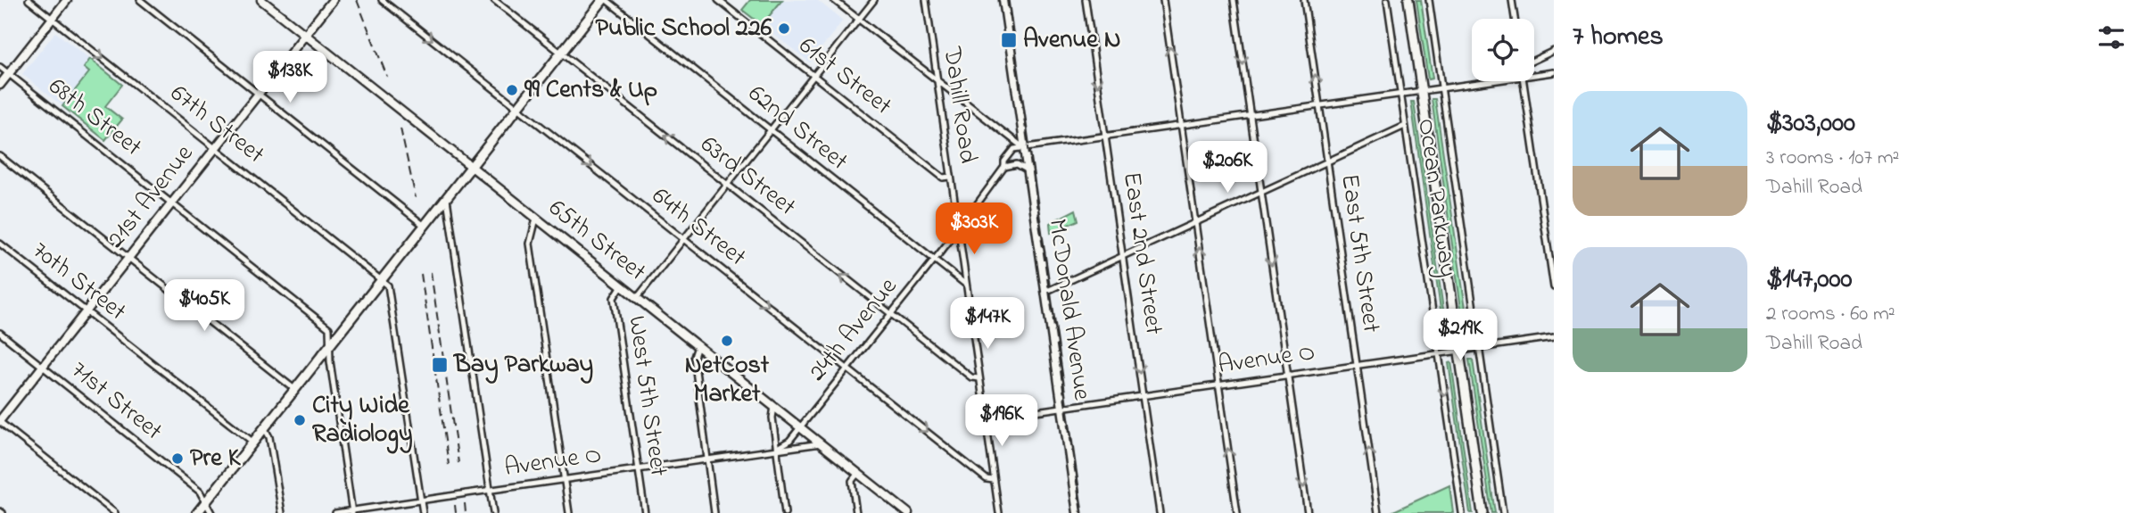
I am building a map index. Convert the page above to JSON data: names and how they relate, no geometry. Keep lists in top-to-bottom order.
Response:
{
  "streets": {
    "main road": [
      "21st Avenue",
      "Ocean Parkway",
      "65th Street",
      "McDonald Avenue"
    ],
    "street": [
      "61st Street",
      "Dahill Road",
      "68th Street",
      "67th Street",
      "62nd Street",
      "63rd Street",
      "64th Street",
      "East 2nd Street",
      "East 5th Street",
      "70th Street",
      "24th Avenue",
      "Avenue O",
      "West 5th Street",
      "71st Street"
    ]
  },
  "crossings": [
    ["61st Street", "Dahill Road"],
    ["Dahill Road", "62nd Street"],
    ["Dahill Road", "63rd Street"],
    ["Dahill Road", "64th Street"],
    ["Dahill Road", "24th Avenue"],
    ["Dahill Road", "Avenue O"],
    ["68th Street", "21st Avenue"],
    ["67th Street", "21st Avenue"],
    ["62nd Street", "24th Avenue"],
    ["63rd Street", "24th Avenue"],
    ["21st Avenue", "65th Street"],
    ["21st Avenue", "70th Street"],
    ["21st Avenue", "71st Street"],
    ["Ocean Parkway", "Avenue O"],
    ["64th Street", "24th Avenue"],
    ["65th Street", "24th Avenue"],
    ["65th Street", "Avenue O"],
    ["65th Street", "West 5th Street"],
    ["East 2nd Street", "Avenue O"],
    ["East 5th Street", "Avenue O"],
    ["McDonald Avenue", "24th Avenue"],
    ["McDonald Avenue", "Avenue O"],
    ["Avenue O", "West 5th Street"]
  ],
  "one_way": [
    "67th Street",
    "63rd Street",
    "64th Street",
    "East 2nd Street",
    "East 5th Street"
  ],
  "places": {
    "other": [
      "Public School 226",
      "99 Cents & Up",
      "NetCost Market",
      "City Wide Radiology",
      "Pre K"
    ],
    "transit": ["Avenue N", "Bay Parkway"]
  },
  "page": {
    "heading": "7 homes",
    "price": [
      "$138K",
      "$206K",
      "$303K",
      "$405K",
      "$147K",
      "$219K",
      "$196K"
    ],
    "list": [
      {
        "name": "$303,000",
        "note": "3 rooms · 107 m² · Dahill Road"
      },
      {
        "name": "$147,000",
        "note": "2 rooms · 60 m² · Dahill Road"
      }
    ]
  }
}
